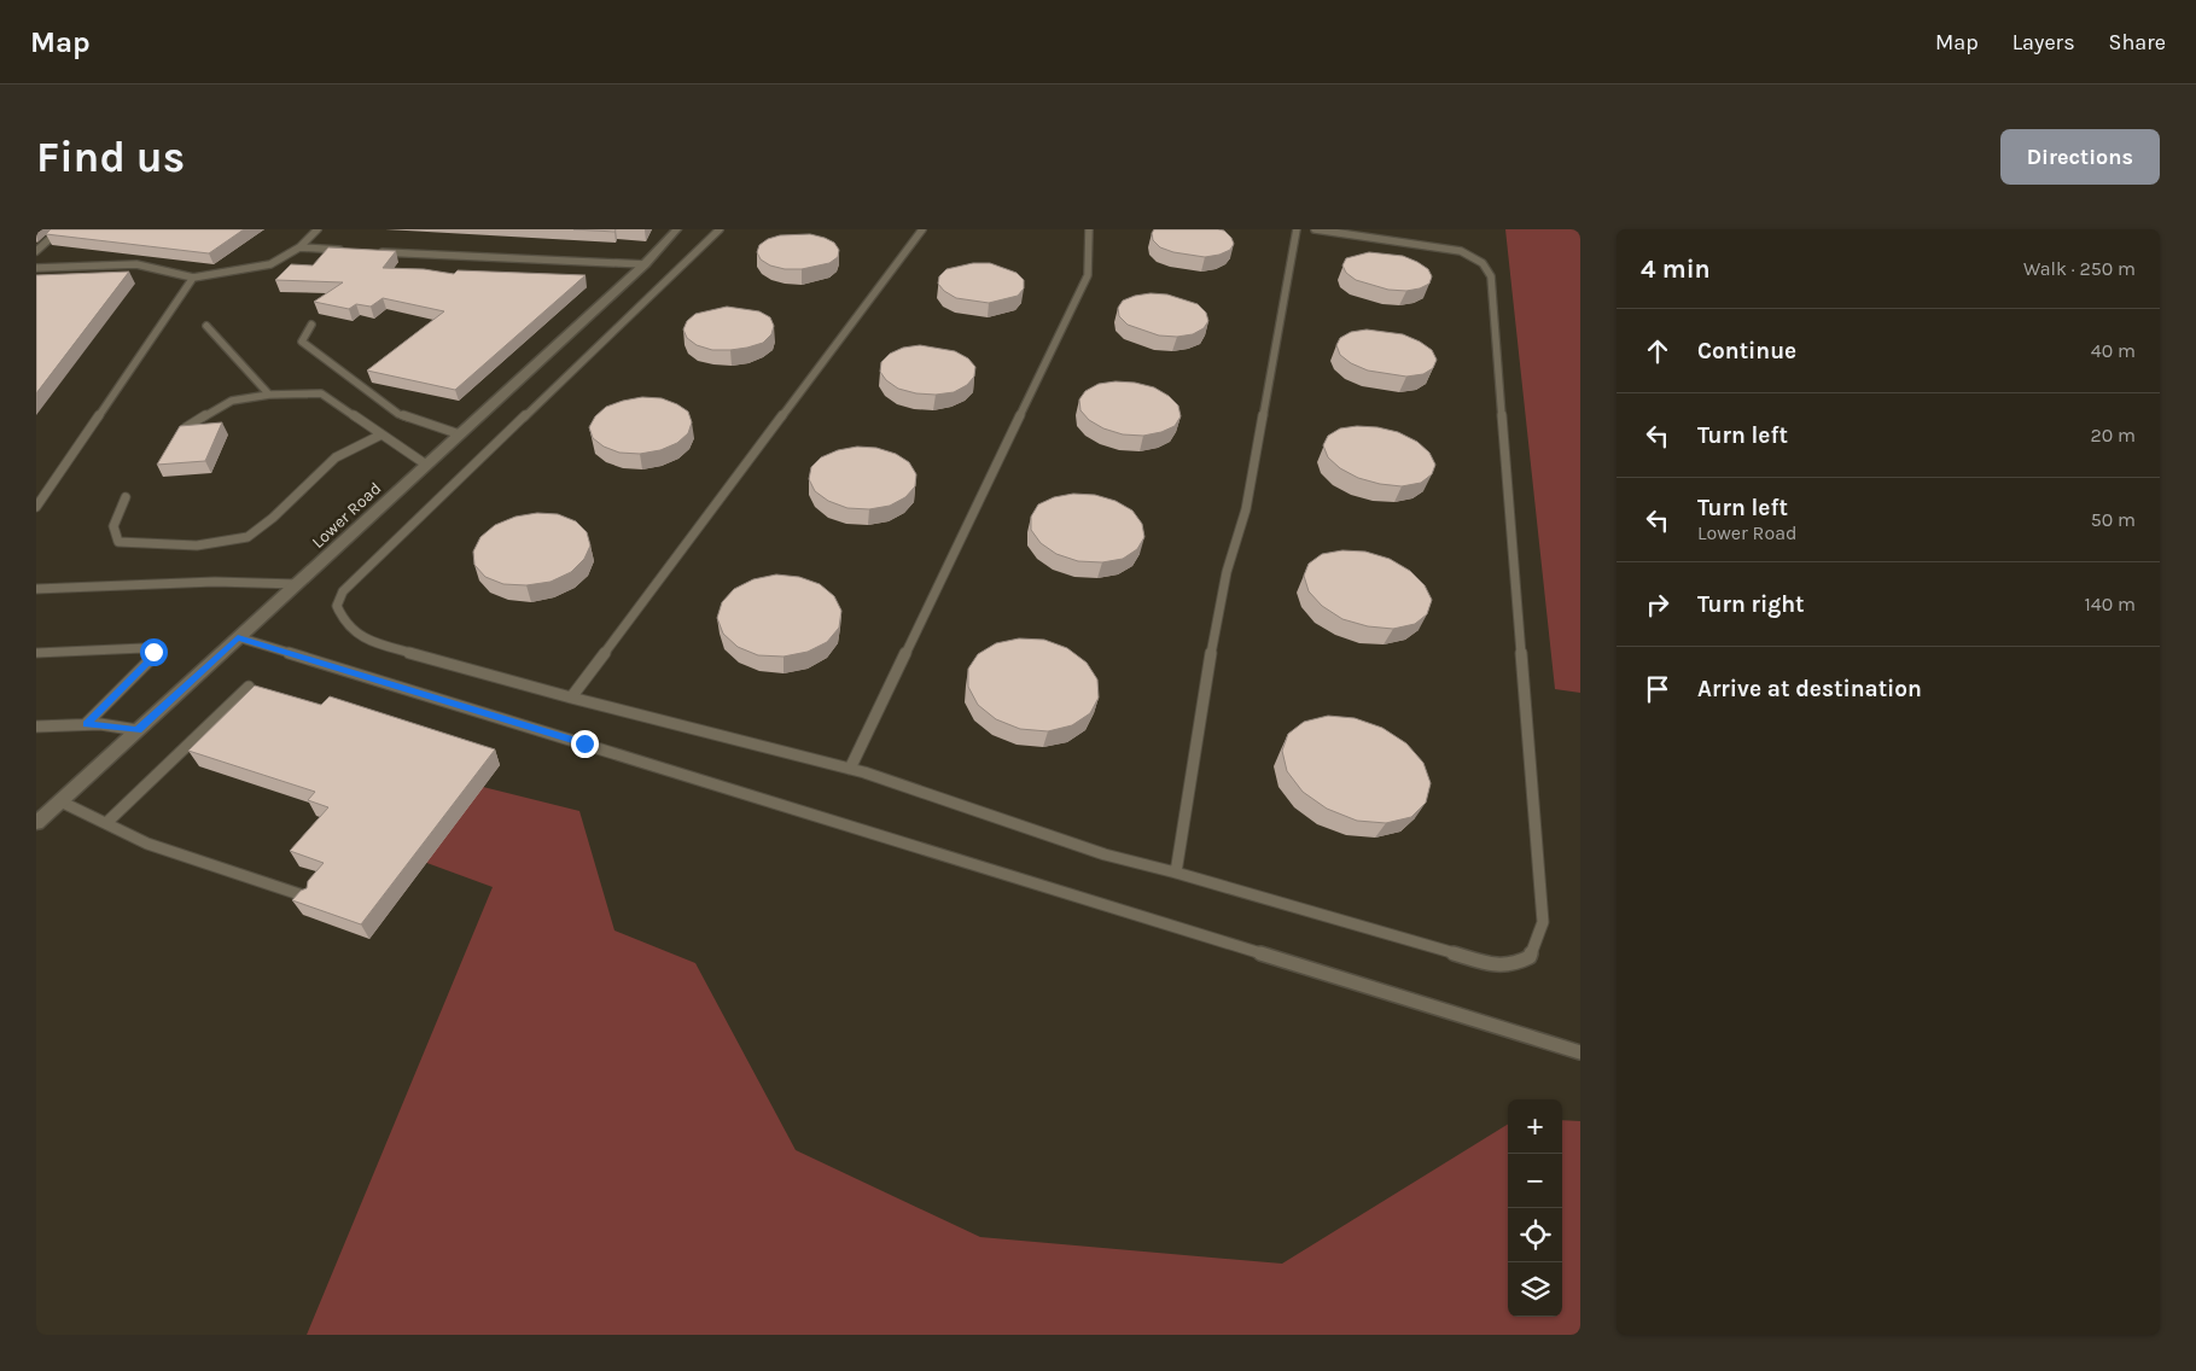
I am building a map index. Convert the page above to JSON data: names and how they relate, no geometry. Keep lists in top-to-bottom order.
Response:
{
  "streets": {
    "street": ["Lower Road"]
  },
  "page": {
    "header": "Map",
    "nav": ["Map", "Layers", "Share"],
    "buttons": "Directions",
    "title": "Find us",
    "heading": ["4 min", "Walk · 250 m"],
    "list": [
      ["Continue", "40 m"],
      ["Turn left", "20 m"],
      ["Turn left", "Lower Road", "50 m"],
      ["Turn right", "140 m"],
      "Arrive at destination"
    ],
    "map_buttons": ["+", "−"]
  }
}
